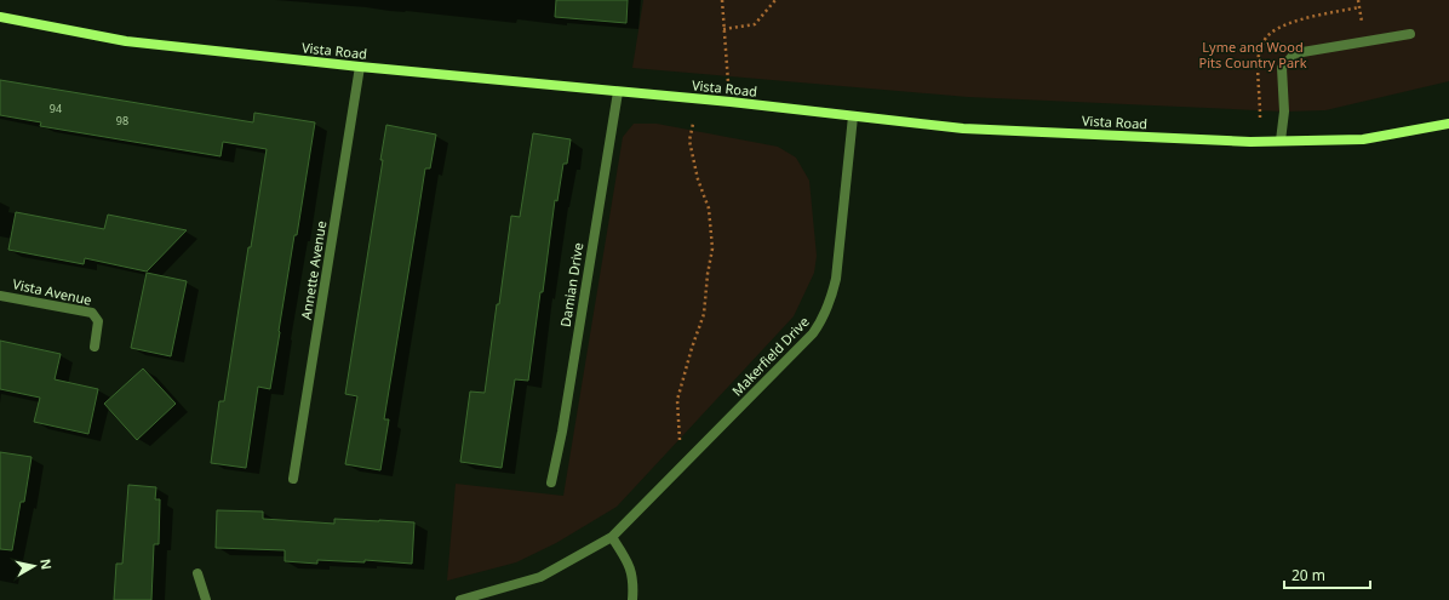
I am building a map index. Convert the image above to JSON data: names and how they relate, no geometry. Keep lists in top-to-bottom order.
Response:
{
  "streets": {
    "main road": ["Vista Road"],
    "street": [
      "Annette Avenue",
      "Damian Drive",
      "Vista Avenue",
      "Makerfield Drive"
    ]
  },
  "crossings": [
    ["Vista Road", "Annette Avenue"],
    ["Vista Road", "Damian Drive"],
    ["Vista Road", "Makerfield Drive"]
  ],
  "parks": ["Lyme and Wood Pits Country Park"],
  "house_numbers": ["94", "98"],
  "scale_bar": "20 m",
  "north": "right"
}
